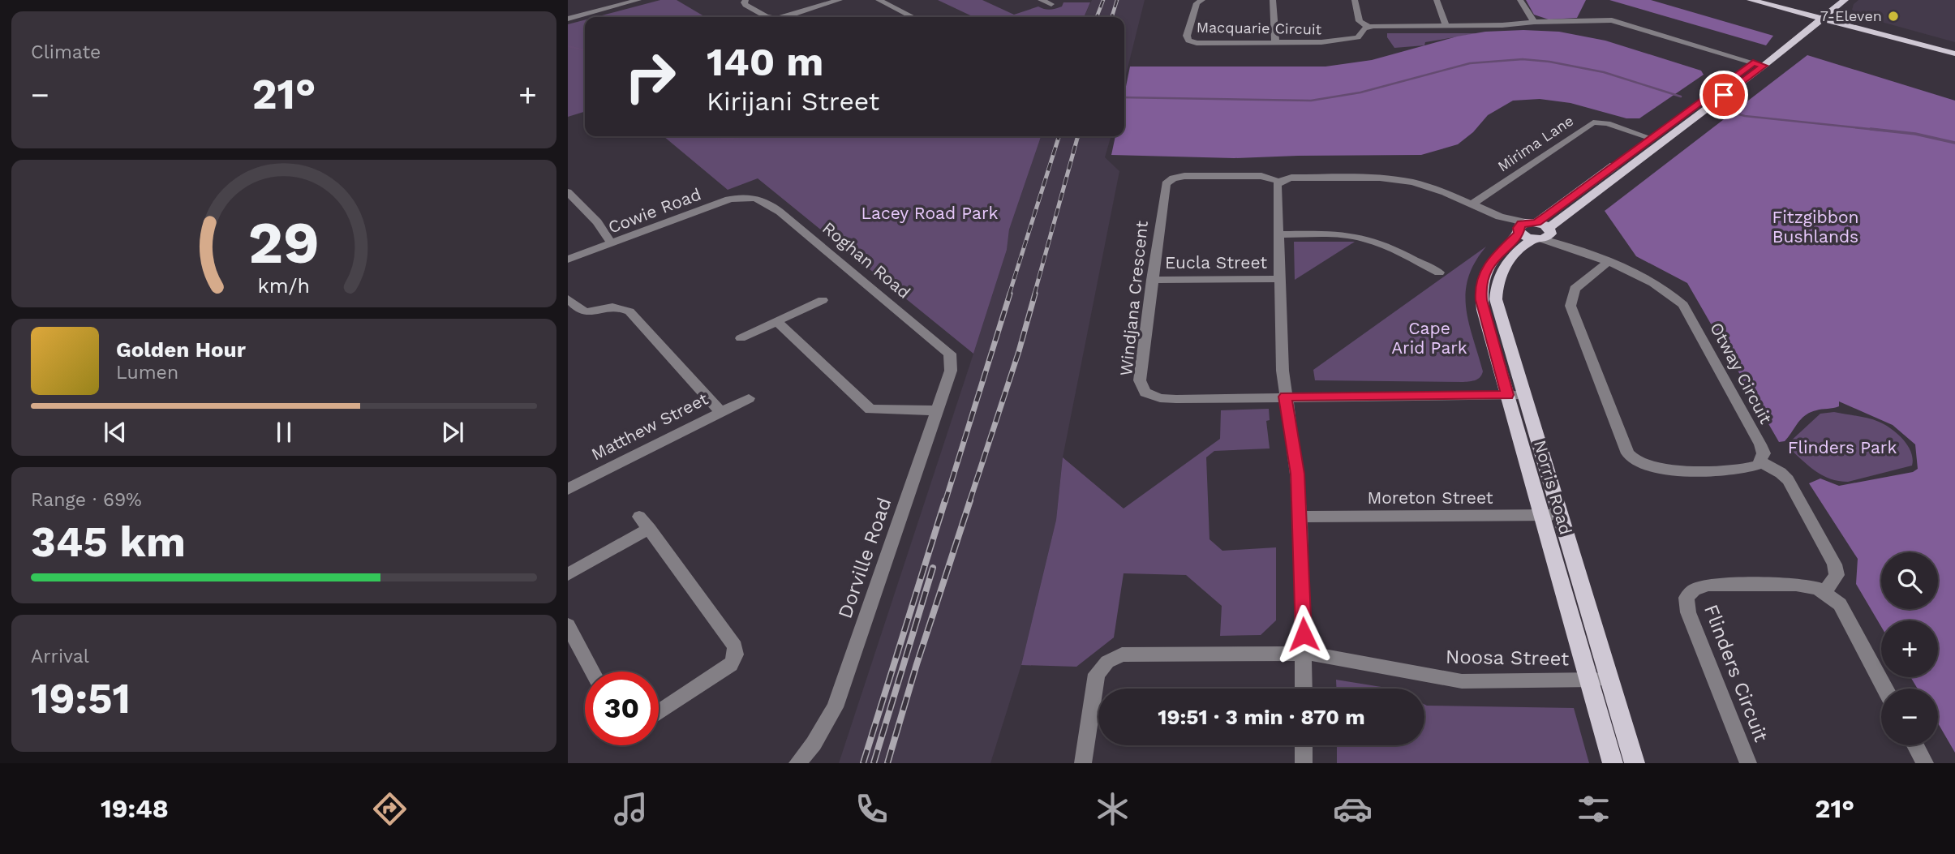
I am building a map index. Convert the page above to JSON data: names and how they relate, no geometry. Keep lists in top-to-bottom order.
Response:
{
  "streets": {
    "main road": ["Norris Road"],
    "street": [
      "Macquarie Circuit",
      "Mirima Lane",
      "Cowie Road",
      "Roghan Road",
      "Eucla Street",
      "Windjana Crescent",
      "Otway Circuit",
      "Matthew Street",
      "Moreton Street",
      "Dorville Road",
      "Noosa Street",
      "Flinders Circuit"
    ]
  },
  "crossings": [
    ["Macquarie Circuit", "Norris Road"],
    ["Mirima Lane", "Otway Circuit"],
    ["Mirima Lane", "Norris Road"],
    ["Cowie Road", "Roghan Road"],
    ["Roghan Road", "Dorville Road"],
    ["Eucla Street", "Windjana Crescent"],
    ["Windjana Crescent", "Otway Circuit"],
    ["Windjana Crescent", "Norris Road"],
    ["Otway Circuit", "Norris Road"],
    ["Norris Road", "Moreton Street"],
    ["Norris Road", "Noosa Street"]
  ],
  "parks": [
    "Lacey Road Park",
    "Fitzgibbon Bushlands",
    "Cape Arid Park",
    "Flinders Park"
  ],
  "places": ["7-Eleven"],
  "page": {
    "tile": [
      "Climate",
      ["Range · 69%", "345 km"],
      ["Arrival", "19:51"]
    ],
    "turn": ["140 m", "Kirijani Street"],
    "heat": ["−", "21°", "+"],
    "song": ["Golden Hour", "Lumen"],
    "map_buttons": ["+", "−"],
    "limit": "30",
    "trip": "19:51 · 3 min · 870 m",
    "tabs": ["19:48", "21°"],
    "gauge": ["29", "km/h"]
  }
}
